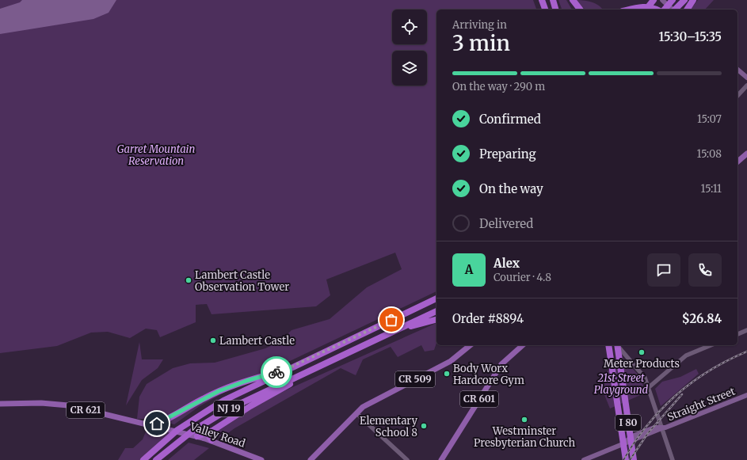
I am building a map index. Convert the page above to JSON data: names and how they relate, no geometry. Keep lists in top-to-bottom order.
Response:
{
  "streets": {
    "highway": ["NJ 19", "I 80"],
    "main road": [
      "CR 509",
      "CR 601",
      "Straight Street",
      "CR 621",
      "Valley Road"
    ]
  },
  "parks": ["Garret Mountain Reservation", "21st Street Playground"],
  "places": [
    "Lambert Castle Observation Tower",
    "Lambert Castle",
    "Meter Products",
    "Body Worx Hardcore Gym",
    "Westminster Presbyterian Church",
    "Elementary School 8"
  ],
  "page": {
    "heading": ["3 min", "Arriving in", "15:30–15:35"],
    "panel": [
      "Alex",
      "Courier · 4.8",
      "Order #8894",
      "$26.84"
    ],
    "bar": "On the way · 290 m",
    "list": [
      ["Confirmed", "15:07"],
      ["Preparing", "15:08"],
      ["On the way", "15:11"],
      "Delivered"
    ],
    "round": "A"
  }
}
